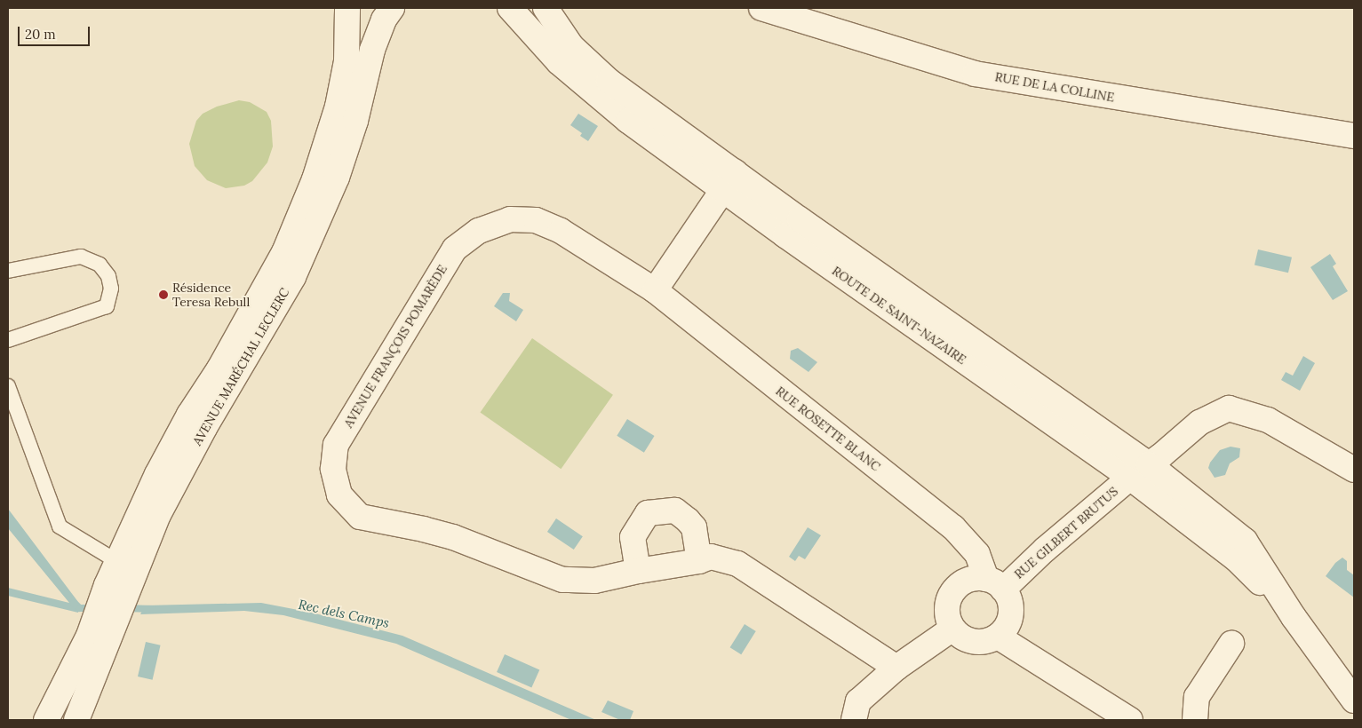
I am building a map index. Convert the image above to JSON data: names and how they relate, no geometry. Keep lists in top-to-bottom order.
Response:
{
  "streets": {
    "street": [
      "RUE DE LA COLLINE",
      "ROUTE DE SAINT-NAZAIRE",
      "AVENUE FRANÇOIS POMARÈDE",
      "AVENUE MARÉCHAL LECLERC",
      "RUE ROSETTE BLANC",
      "RUE GILBERT BRUTUS"
    ]
  },
  "crossings": [
    ["ROUTE DE SAINT-NAZAIRE", "RUE GILBERT BRUTUS"],
    ["AVENUE FRANÇOIS POMARÈDE", "RUE ROSETTE BLANC"],
    ["RUE ROSETTE BLANC", "RUE GILBERT BRUTUS"]
  ],
  "water": ["Rec dels Camps"],
  "places": ["Résidence Teresa Rebull"],
  "scale_bar": "20 m"
}
